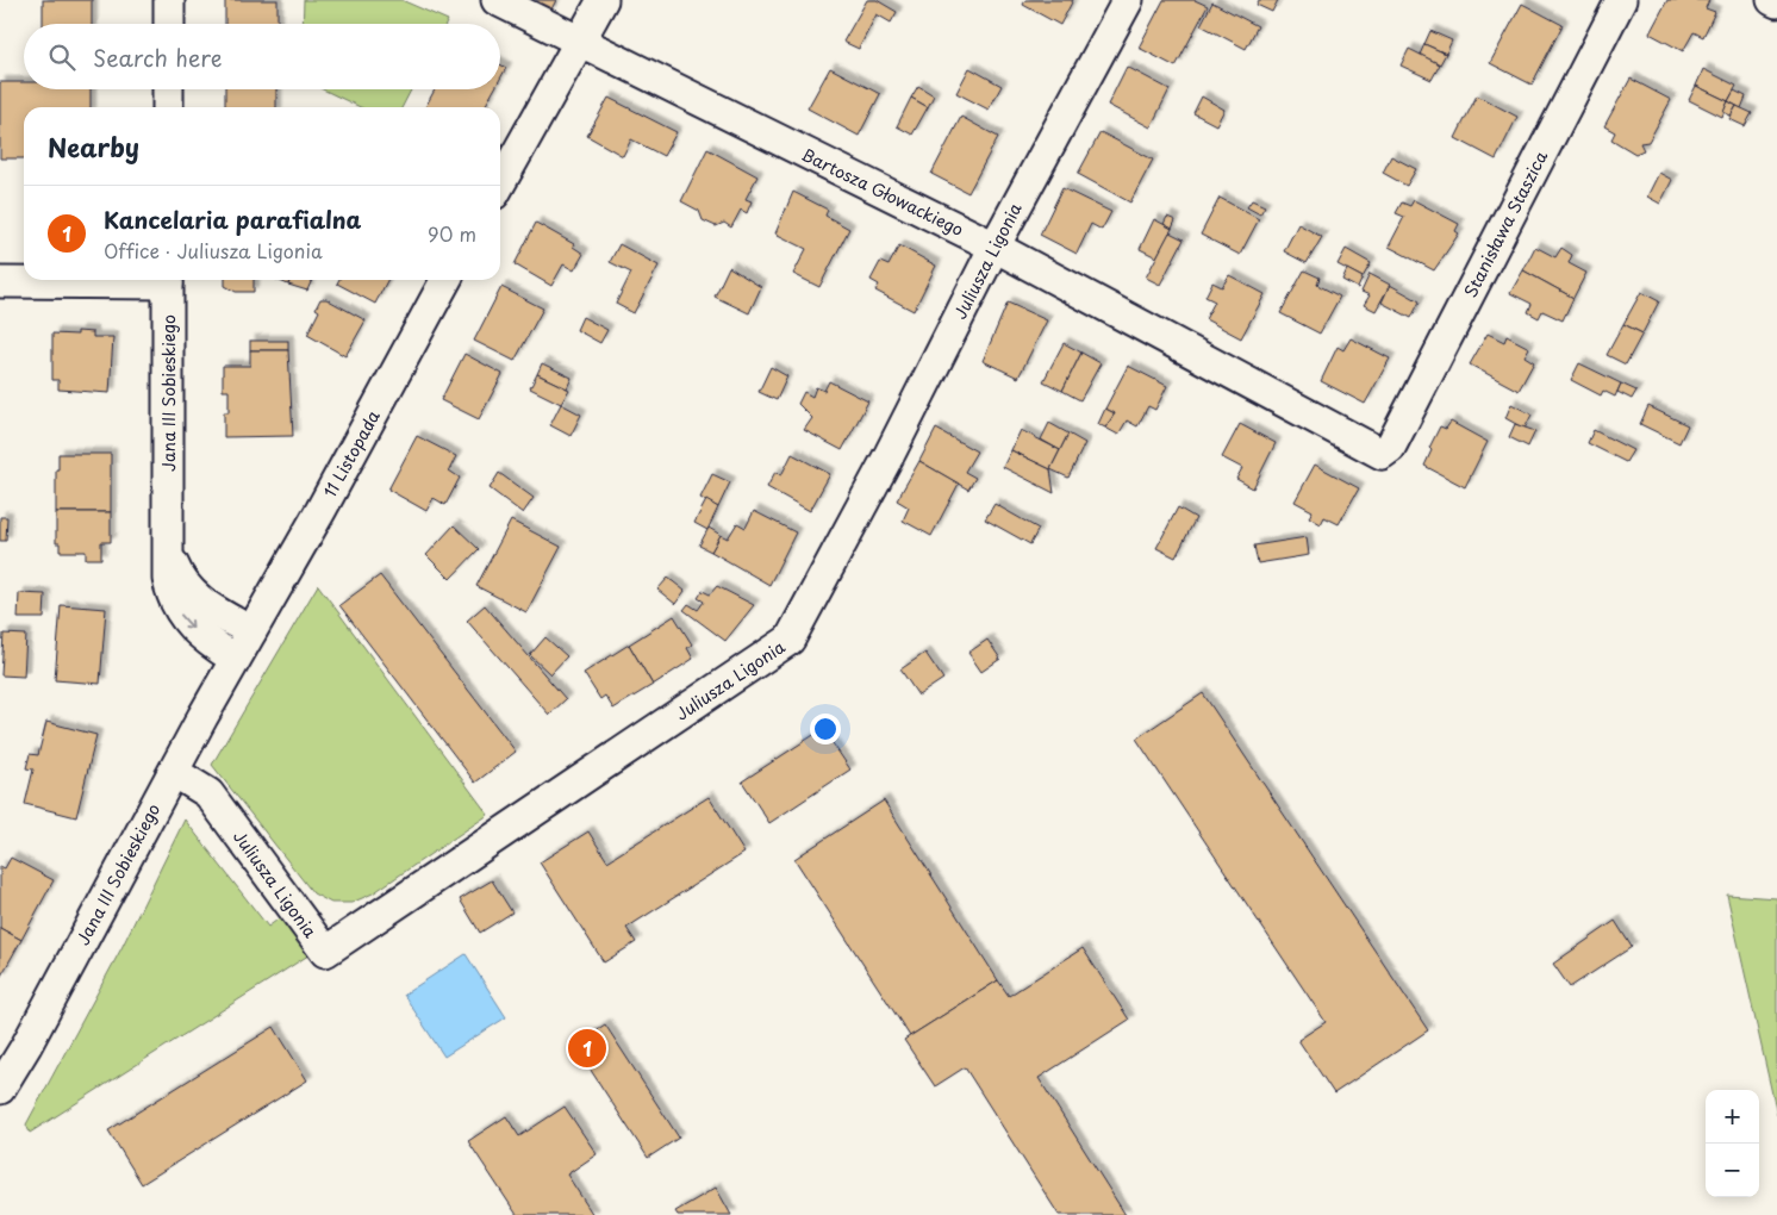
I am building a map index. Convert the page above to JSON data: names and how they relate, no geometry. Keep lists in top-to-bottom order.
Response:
{
  "streets": {
    "street": [
      "Bartosza Głowackiego",
      "Stanisława Staszica",
      "Juliusza Ligonia",
      "Jana III Sobieskiego",
      "11 Listopada"
    ]
  },
  "crossings": [
    ["Bartosza Głowackiego", "Stanisława Staszica"],
    ["Bartosza Głowackiego", "Juliusza Ligonia"],
    ["Juliusza Ligonia", "Jana III Sobieskiego"],
    ["Jana III Sobieskiego", "11 Listopada"]
  ],
  "page": {
    "search": "Search here",
    "heading": "Nearby",
    "list": [
      {
        "mark": "1",
        "name": "Kancelaria parafialna",
        "note": "Office · Juliusza Ligonia",
        "value": "90 m"
      }
    ],
    "pins": "1",
    "map_buttons": ["+", "−"]
  }
}
